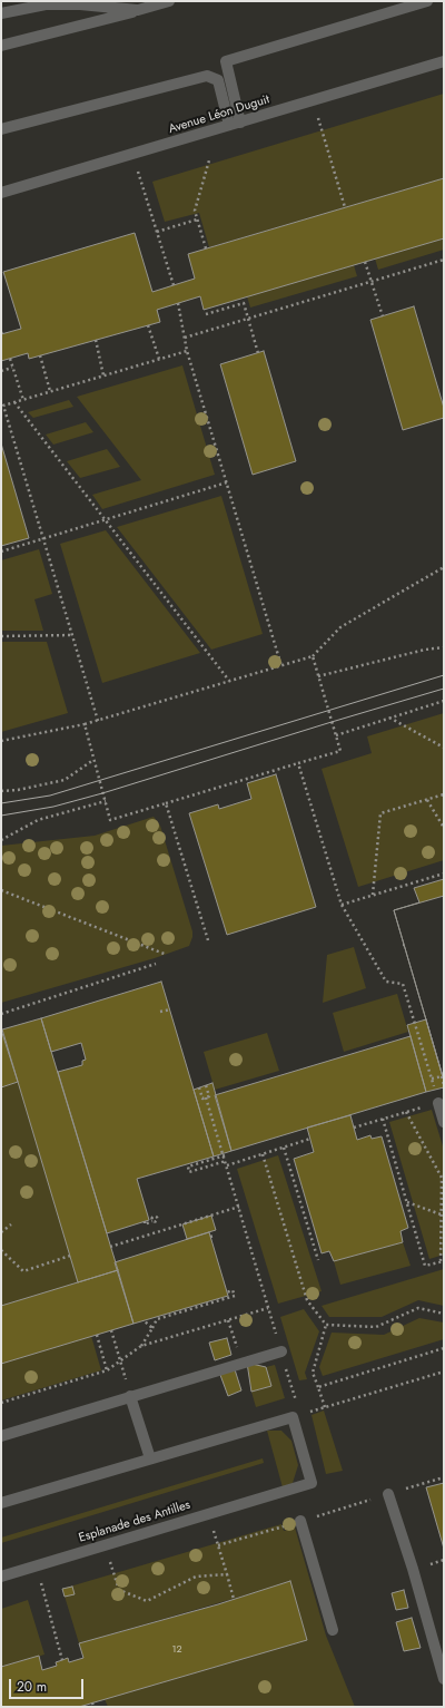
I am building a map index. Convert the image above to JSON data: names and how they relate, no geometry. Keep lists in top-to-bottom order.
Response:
{
  "streets": {
    "street": ["Avenue Léon Duguit", "Esplanade des Antilles"]
  },
  "house_numbers": ["12"],
  "scale_bar": "20 m"
}
